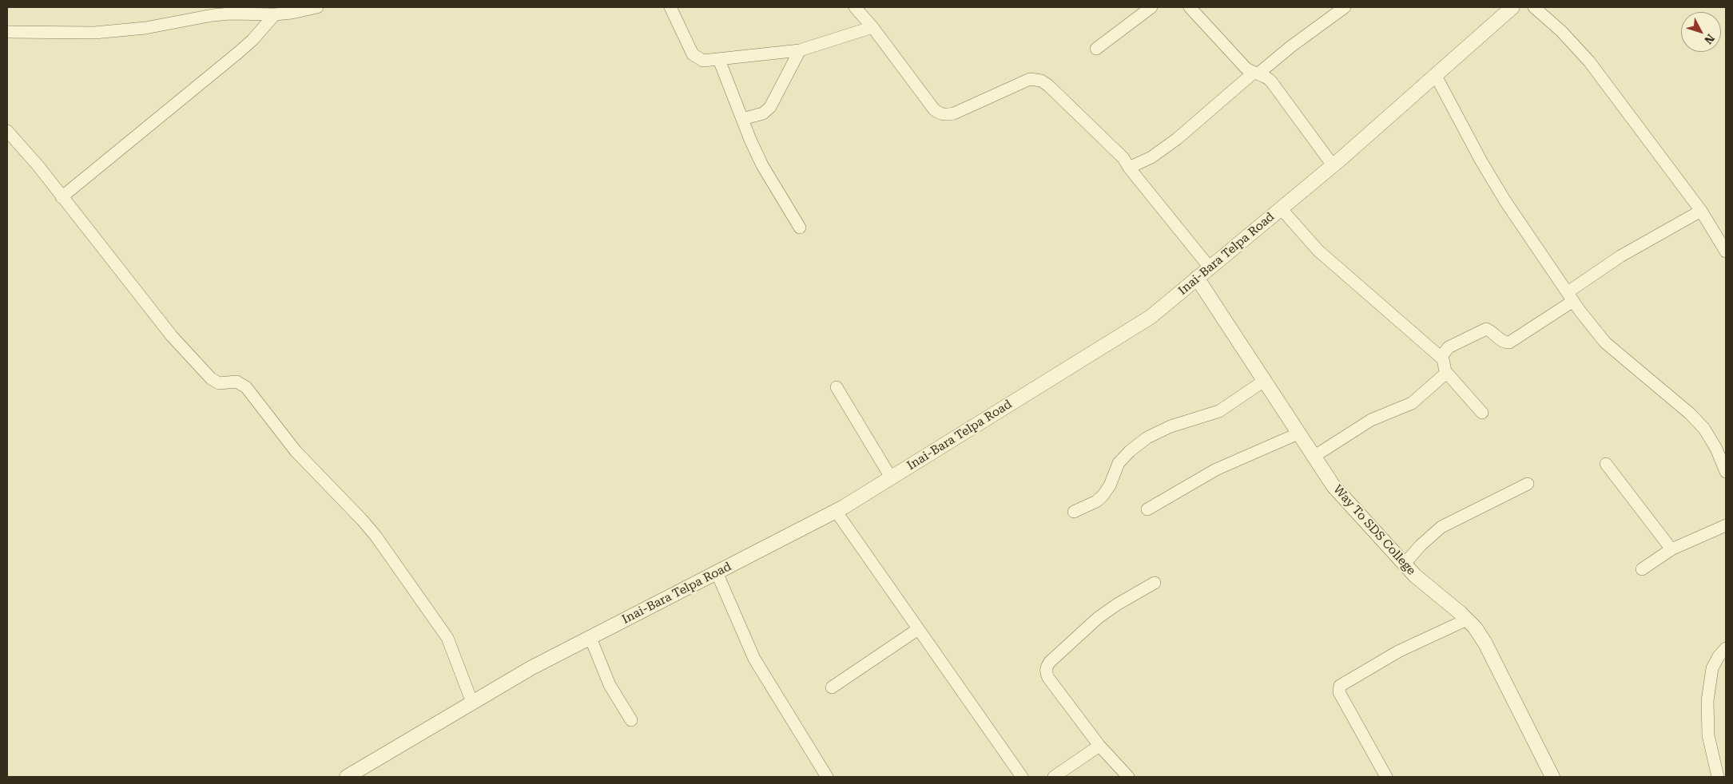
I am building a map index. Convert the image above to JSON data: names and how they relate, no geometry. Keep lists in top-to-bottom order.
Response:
{
  "streets": {
    "street": ["Inai-Bara Telpa Road", "Way To SDS College"]
  },
  "crossings": [
    ["Inai-Bara Telpa Road", "Way To SDS College"]
  ],
  "north": "bottom right"
}
